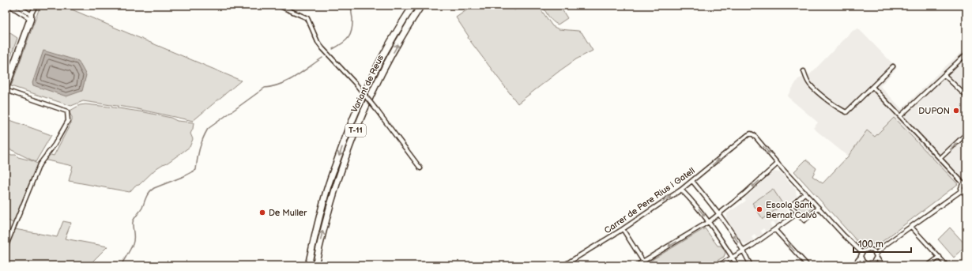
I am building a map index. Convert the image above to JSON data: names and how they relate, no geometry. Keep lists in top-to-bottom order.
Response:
{
  "streets": {
    "highway": ["Variant de Reus", "T-11"],
    "street": ["Carrer de Pere Rius i Gatell"]
  },
  "one_way": ["Carrer de Pere Rius i Gatell"],
  "places": ["DUPON", "Escola Sant Bernat Calvó", "De Muller"],
  "scale_bar": "100 m"
}
